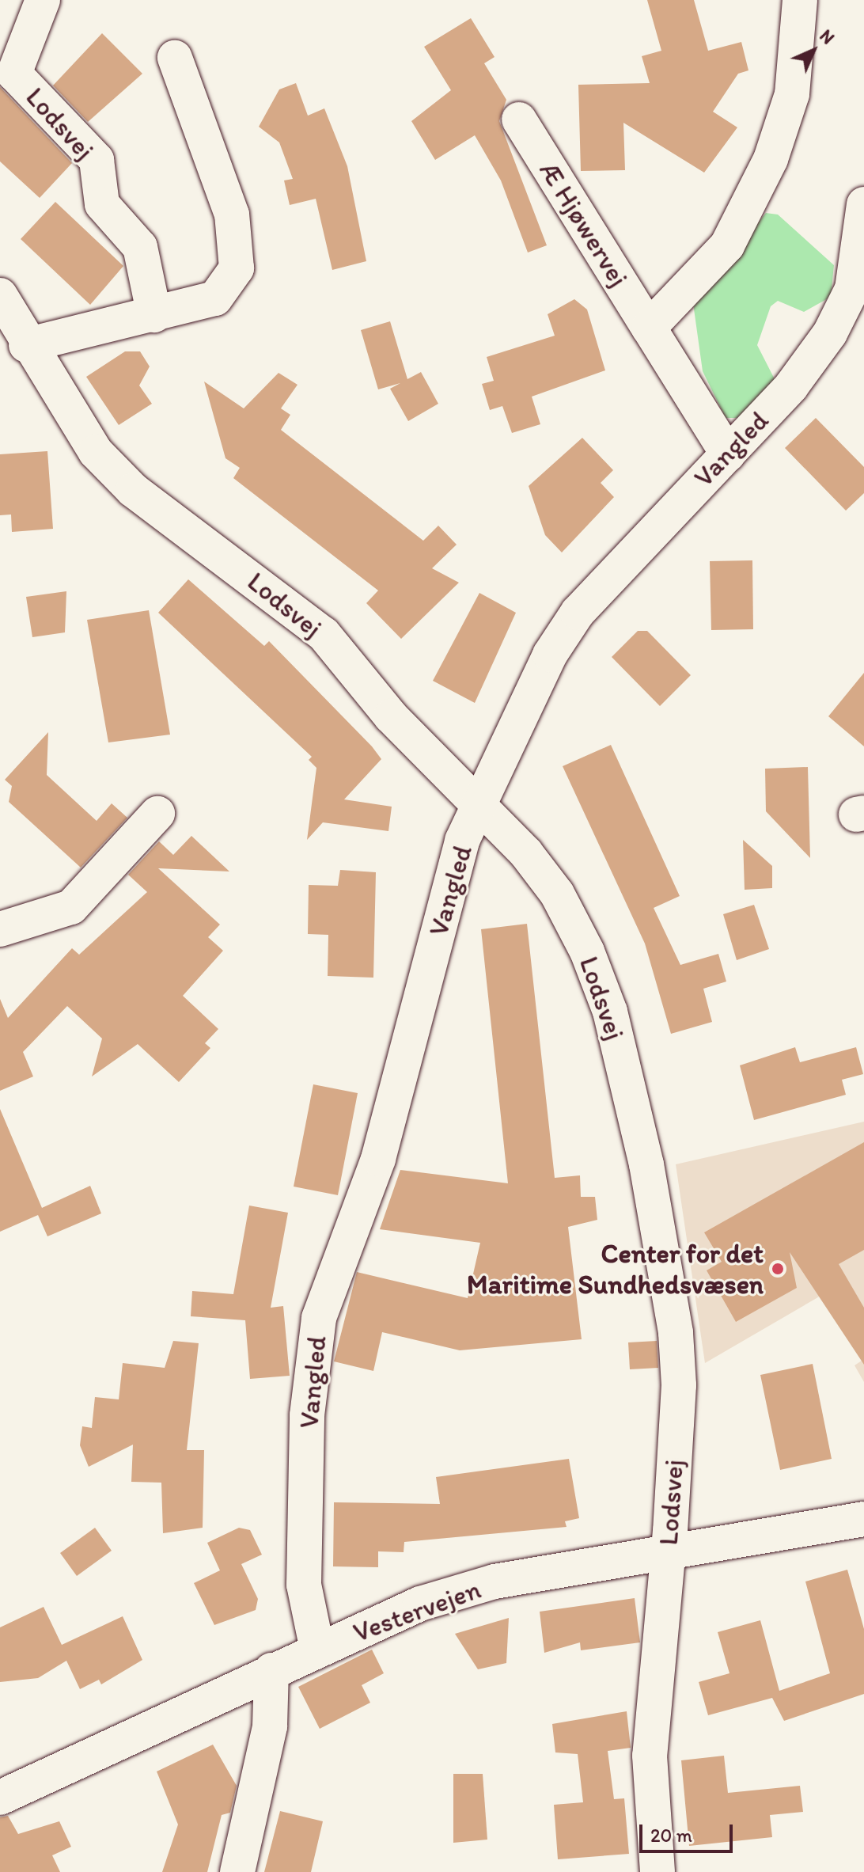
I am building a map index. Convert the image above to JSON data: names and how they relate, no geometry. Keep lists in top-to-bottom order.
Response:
{
  "streets": {
    "street": [
      "Lodsvej",
      "Æ Hjøwervej",
      "Vangled",
      "Vestervejen"
    ]
  },
  "crossings": [
    ["Lodsvej", "Vangled"],
    ["Lodsvej", "Vestervejen"],
    ["Æ Hjøwervej", "Vangled"],
    ["Vangled", "Vestervejen"]
  ],
  "places": ["Center for det Maritime Sundhedsvæsen"],
  "scale_bar": "20 m",
  "north": "top right"
}
